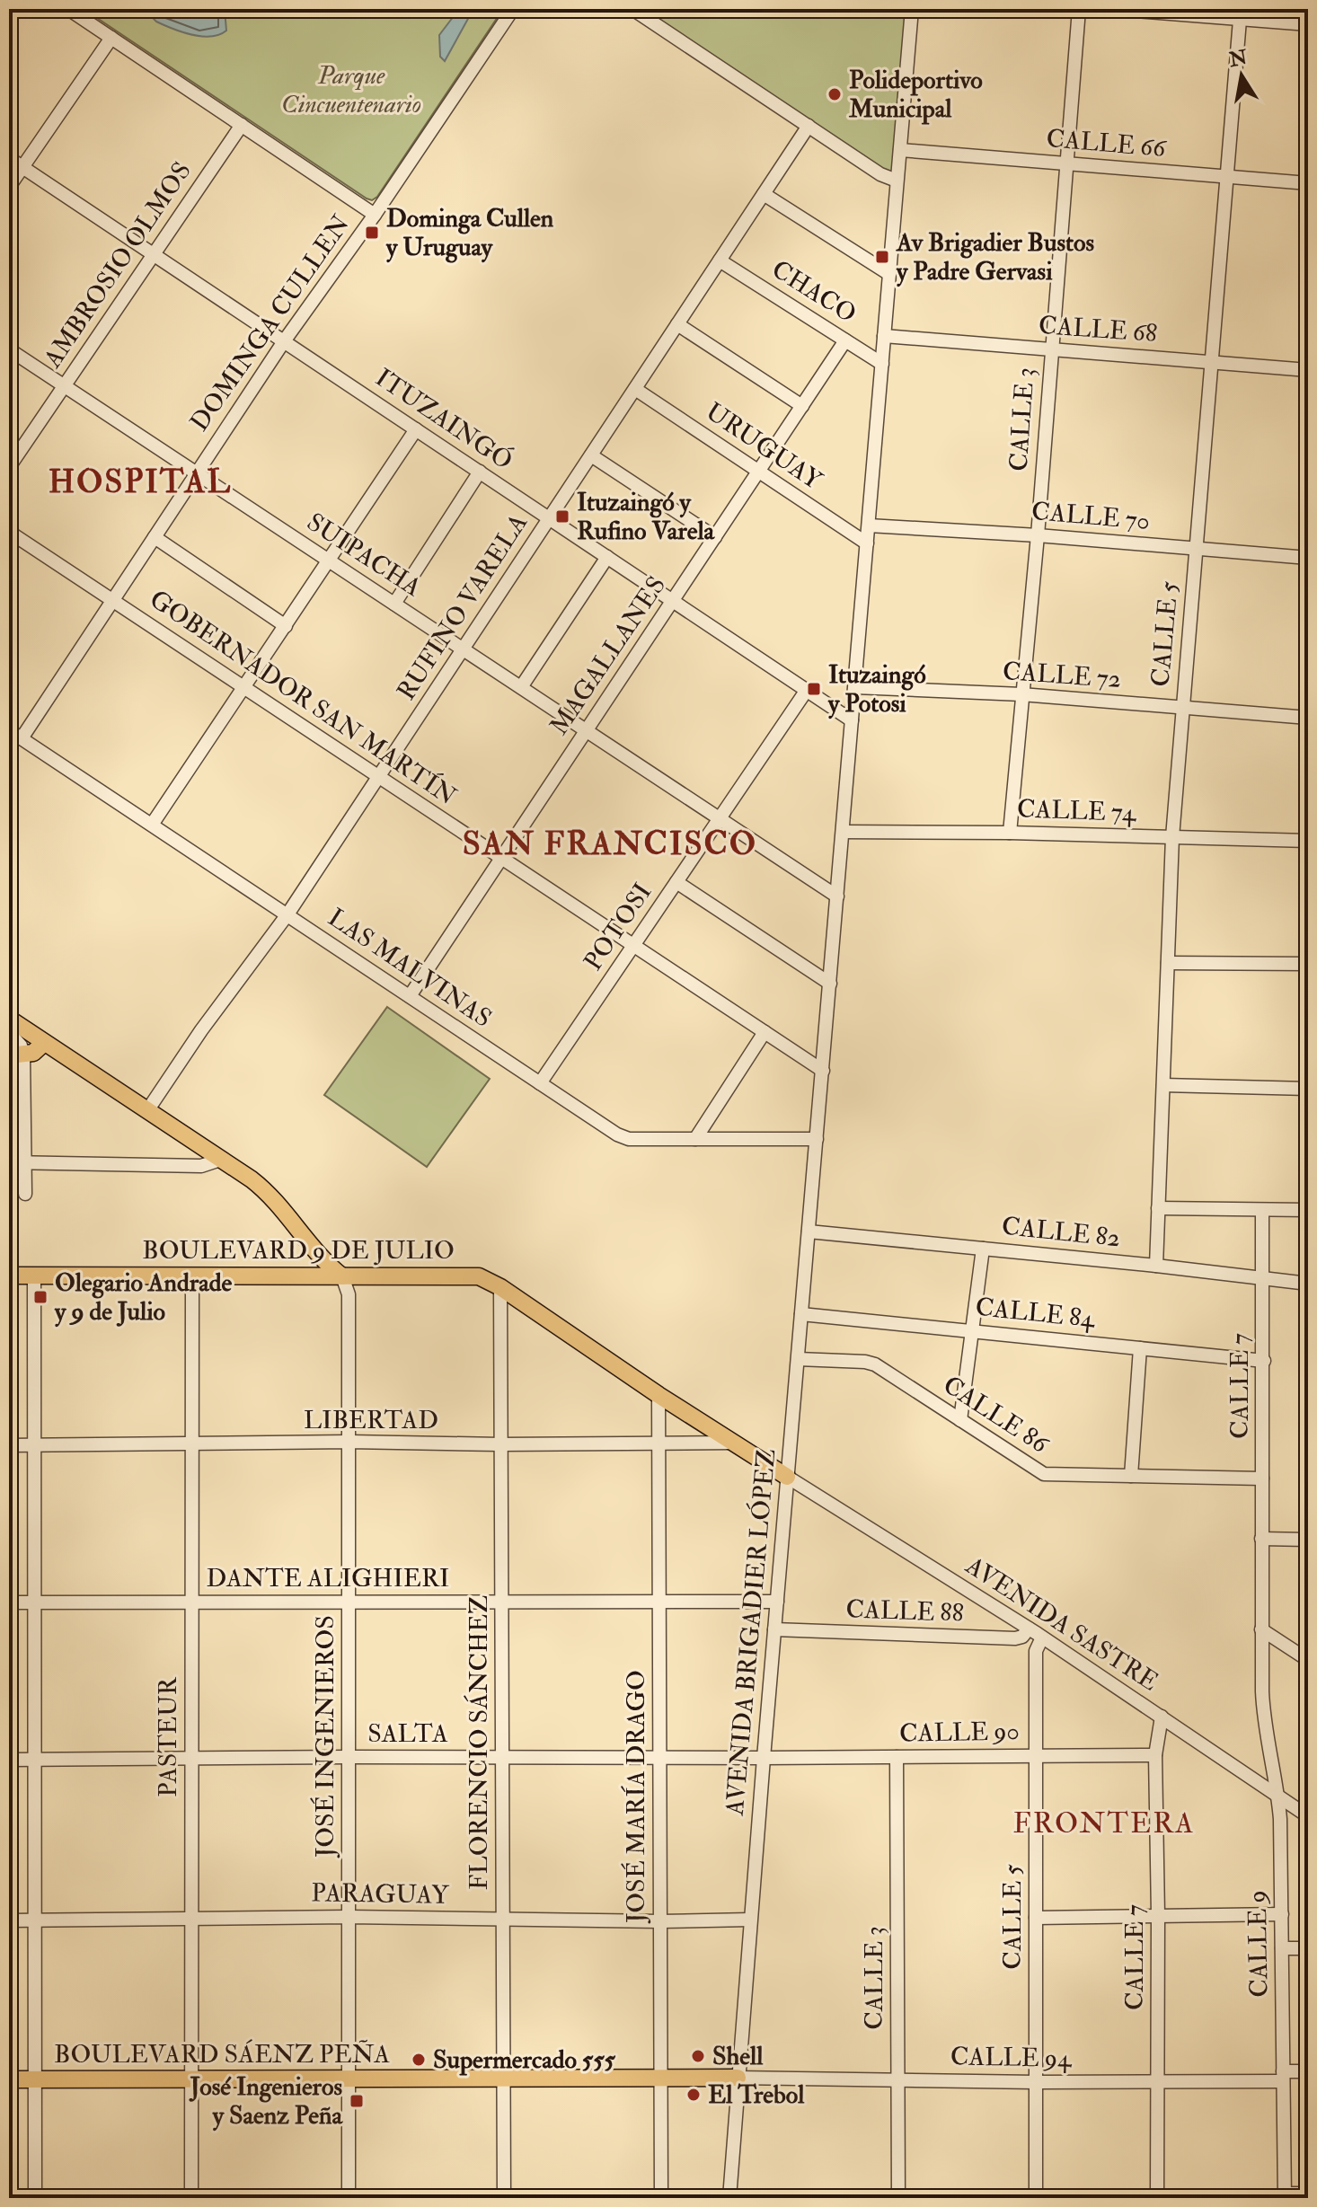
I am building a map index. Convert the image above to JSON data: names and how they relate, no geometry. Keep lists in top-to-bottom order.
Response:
{
  "streets": {
    "main road": ["BOULEVARD 9 DE JULIO", "BOULEVARD SÁENZ PEÑA"],
    "street": [
      "CALLE 66",
      "AMBROSIO OLMOS",
      "CHACO",
      "DOMINGA CULLEN",
      "CALLE 68",
      "ITUZAINGÓ",
      "CALLE 3",
      "URUGUAY",
      "CALLE 70",
      "SUIPACHA",
      "RUFINO VARELA",
      "CALLE 5",
      "MAGALLANES",
      "CALLE 72",
      "GOBERNADOR SAN MARTÍN",
      "CALLE 74",
      "POTOSI",
      "LAS MALVINAS",
      "CALLE 82",
      "CALLE 84",
      "CALLE 7",
      "CALLE 86",
      "LIBERTAD",
      "DANTE ALIGHIERI",
      "CALLE 88",
      "AVENIDA SASTRE",
      "AVENIDA BRIGADIER LÓPEZ",
      "CALLE 90",
      "SALTA",
      "JOSÉ INGENIEROS",
      "PASTEUR",
      "FLORENCIO SÁNCHEZ",
      "JOSÉ MARÍA DRAGO",
      "PARAGUAY",
      "CALLE 9",
      "CALLE 94"
    ]
  },
  "crossings": [
    ["CALLE 66", "CALLE 3"],
    ["CALLE 66", "CALLE 5"],
    ["CALLE 66", "AVENIDA BRIGADIER LÓPEZ"],
    ["AMBROSIO OLMOS", "ITUZAINGÓ"],
    ["AMBROSIO OLMOS", "SUIPACHA"],
    ["CHACO", "RUFINO VARELA"],
    ["CHACO", "MAGALLANES"],
    ["CHACO", "AVENIDA BRIGADIER LÓPEZ"],
    ["DOMINGA CULLEN", "ITUZAINGÓ"],
    ["DOMINGA CULLEN", "SUIPACHA"],
    ["DOMINGA CULLEN", "GOBERNADOR SAN MARTÍN"],
    ["DOMINGA CULLEN", "LAS MALVINAS"],
    ["CALLE 68", "CALLE 3"],
    ["CALLE 68", "CALLE 5"],
    ["CALLE 68", "AVENIDA BRIGADIER LÓPEZ"],
    ["ITUZAINGÓ", "RUFINO VARELA"],
    ["ITUZAINGÓ", "MAGALLANES"],
    ["ITUZAINGÓ", "POTOSI"],
    ["ITUZAINGÓ", "AVENIDA BRIGADIER LÓPEZ"],
    ["CALLE 3", "CALLE 70"],
    ["CALLE 3", "CALLE 72"],
    ["CALLE 3", "CALLE 74"],
    ["CALLE 3", "CALLE 90"],
    ["CALLE 3", "CALLE 94"],
    ["URUGUAY", "RUFINO VARELA"],
    ["URUGUAY", "MAGALLANES"],
    ["URUGUAY", "AVENIDA BRIGADIER LÓPEZ"],
    ["CALLE 70", "CALLE 5"],
    ["CALLE 70", "AVENIDA BRIGADIER LÓPEZ"],
    ["SUIPACHA", "RUFINO VARELA"],
    ["SUIPACHA", "MAGALLANES"],
    ["SUIPACHA", "POTOSI"],
    ["SUIPACHA", "AVENIDA BRIGADIER LÓPEZ"],
    ["RUFINO VARELA", "GOBERNADOR SAN MARTÍN"],
    ["RUFINO VARELA", "LAS MALVINAS"],
    ["CALLE 5", "CALLE 72"],
    ["CALLE 5", "CALLE 74"],
    ["CALLE 5", "CALLE 82"],
    ["CALLE 5", "AVENIDA SASTRE"],
    ["CALLE 5", "CALLE 90"],
    ["CALLE 5", "CALLE 94"],
    ["MAGALLANES", "GOBERNADOR SAN MARTÍN"],
    ["MAGALLANES", "LAS MALVINAS"],
    ["CALLE 72", "AVENIDA BRIGADIER LÓPEZ"],
    ["GOBERNADOR SAN MARTÍN", "POTOSI"],
    ["GOBERNADOR SAN MARTÍN", "AVENIDA BRIGADIER LÓPEZ"],
    ["CALLE 74", "AVENIDA BRIGADIER LÓPEZ"],
    ["POTOSI", "LAS MALVINAS"],
    ["LAS MALVINAS", "AVENIDA BRIGADIER LÓPEZ"],
    ["CALLE 82", "CALLE 7"],
    ["CALLE 82", "AVENIDA BRIGADIER LÓPEZ"],
    ["BOULEVARD 9 DE JULIO", "LIBERTAD"],
    ["BOULEVARD 9 DE JULIO", "AVENIDA SASTRE"],
    ["BOULEVARD 9 DE JULIO", "AVENIDA BRIGADIER LÓPEZ"],
    ["BOULEVARD 9 DE JULIO", "JOSÉ INGENIEROS"],
    ["BOULEVARD 9 DE JULIO", "PASTEUR"],
    ["BOULEVARD 9 DE JULIO", "FLORENCIO SÁNCHEZ"],
    ["BOULEVARD 9 DE JULIO", "JOSÉ MARÍA DRAGO"],
    ["CALLE 84", "CALLE 7"],
    ["CALLE 84", "AVENIDA BRIGADIER LÓPEZ"],
    ["CALLE 7", "CALLE 86"],
    ["CALLE 7", "AVENIDA SASTRE"],
    ["CALLE 7", "CALLE 90"],
    ["CALLE 7", "CALLE 9"],
    ["CALLE 7", "CALLE 94"],
    ["CALLE 86", "AVENIDA BRIGADIER LÓPEZ"],
    ["LIBERTAD", "JOSÉ INGENIEROS"],
    ["LIBERTAD", "PASTEUR"],
    ["LIBERTAD", "FLORENCIO SÁNCHEZ"],
    ["LIBERTAD", "JOSÉ MARÍA DRAGO"],
    ["DANTE ALIGHIERI", "AVENIDA BRIGADIER LÓPEZ"],
    ["DANTE ALIGHIERI", "JOSÉ INGENIEROS"],
    ["DANTE ALIGHIERI", "PASTEUR"],
    ["DANTE ALIGHIERI", "FLORENCIO SÁNCHEZ"],
    ["DANTE ALIGHIERI", "JOSÉ MARÍA DRAGO"],
    ["CALLE 88", "AVENIDA SASTRE"],
    ["CALLE 88", "AVENIDA BRIGADIER LÓPEZ"],
    ["AVENIDA SASTRE", "AVENIDA BRIGADIER LÓPEZ"],
    ["AVENIDA SASTRE", "CALLE 9"],
    ["AVENIDA BRIGADIER LÓPEZ", "CALLE 90"],
    ["AVENIDA BRIGADIER LÓPEZ", "SALTA"],
    ["AVENIDA BRIGADIER LÓPEZ", "PARAGUAY"],
    ["AVENIDA BRIGADIER LÓPEZ", "BOULEVARD SÁENZ PEÑA"],
    ["AVENIDA BRIGADIER LÓPEZ", "CALLE 94"],
    ["CALLE 90", "SALTA"],
    ["SALTA", "JOSÉ INGENIEROS"],
    ["SALTA", "PASTEUR"],
    ["SALTA", "FLORENCIO SÁNCHEZ"],
    ["SALTA", "JOSÉ MARÍA DRAGO"],
    ["JOSÉ INGENIEROS", "PARAGUAY"],
    ["JOSÉ INGENIEROS", "BOULEVARD SÁENZ PEÑA"],
    ["PASTEUR", "PARAGUAY"],
    ["PASTEUR", "BOULEVARD SÁENZ PEÑA"],
    ["FLORENCIO SÁNCHEZ", "PARAGUAY"],
    ["FLORENCIO SÁNCHEZ", "BOULEVARD SÁENZ PEÑA"],
    ["JOSÉ MARÍA DRAGO", "PARAGUAY"],
    ["JOSÉ MARÍA DRAGO", "BOULEVARD SÁENZ PEÑA"],
    ["CALLE 9", "CALLE 94"],
    ["BOULEVARD SÁENZ PEÑA", "CALLE 94"]
  ],
  "districts": ["HOSPITAL", "SAN FRANCISCO", "FRONTERA"],
  "parks": ["Parque Cincuentenario"],
  "places": {
    "other": [
      "Polideportivo Municipal",
      "Shell",
      "Supermercado 555",
      "El Trebol"
    ],
    "transit": [
      "Dominga Cullen y Uruguay",
      "Av Brigadier Bustos y Padre Gervasi",
      "Ituzaingó y Rufino Varela",
      "Ituzaingó y Potosi",
      "Olegario Andrade y 9 de Julio",
      "José Ingenieros y Saenz Peña"
    ]
  },
  "north": "top"
}
